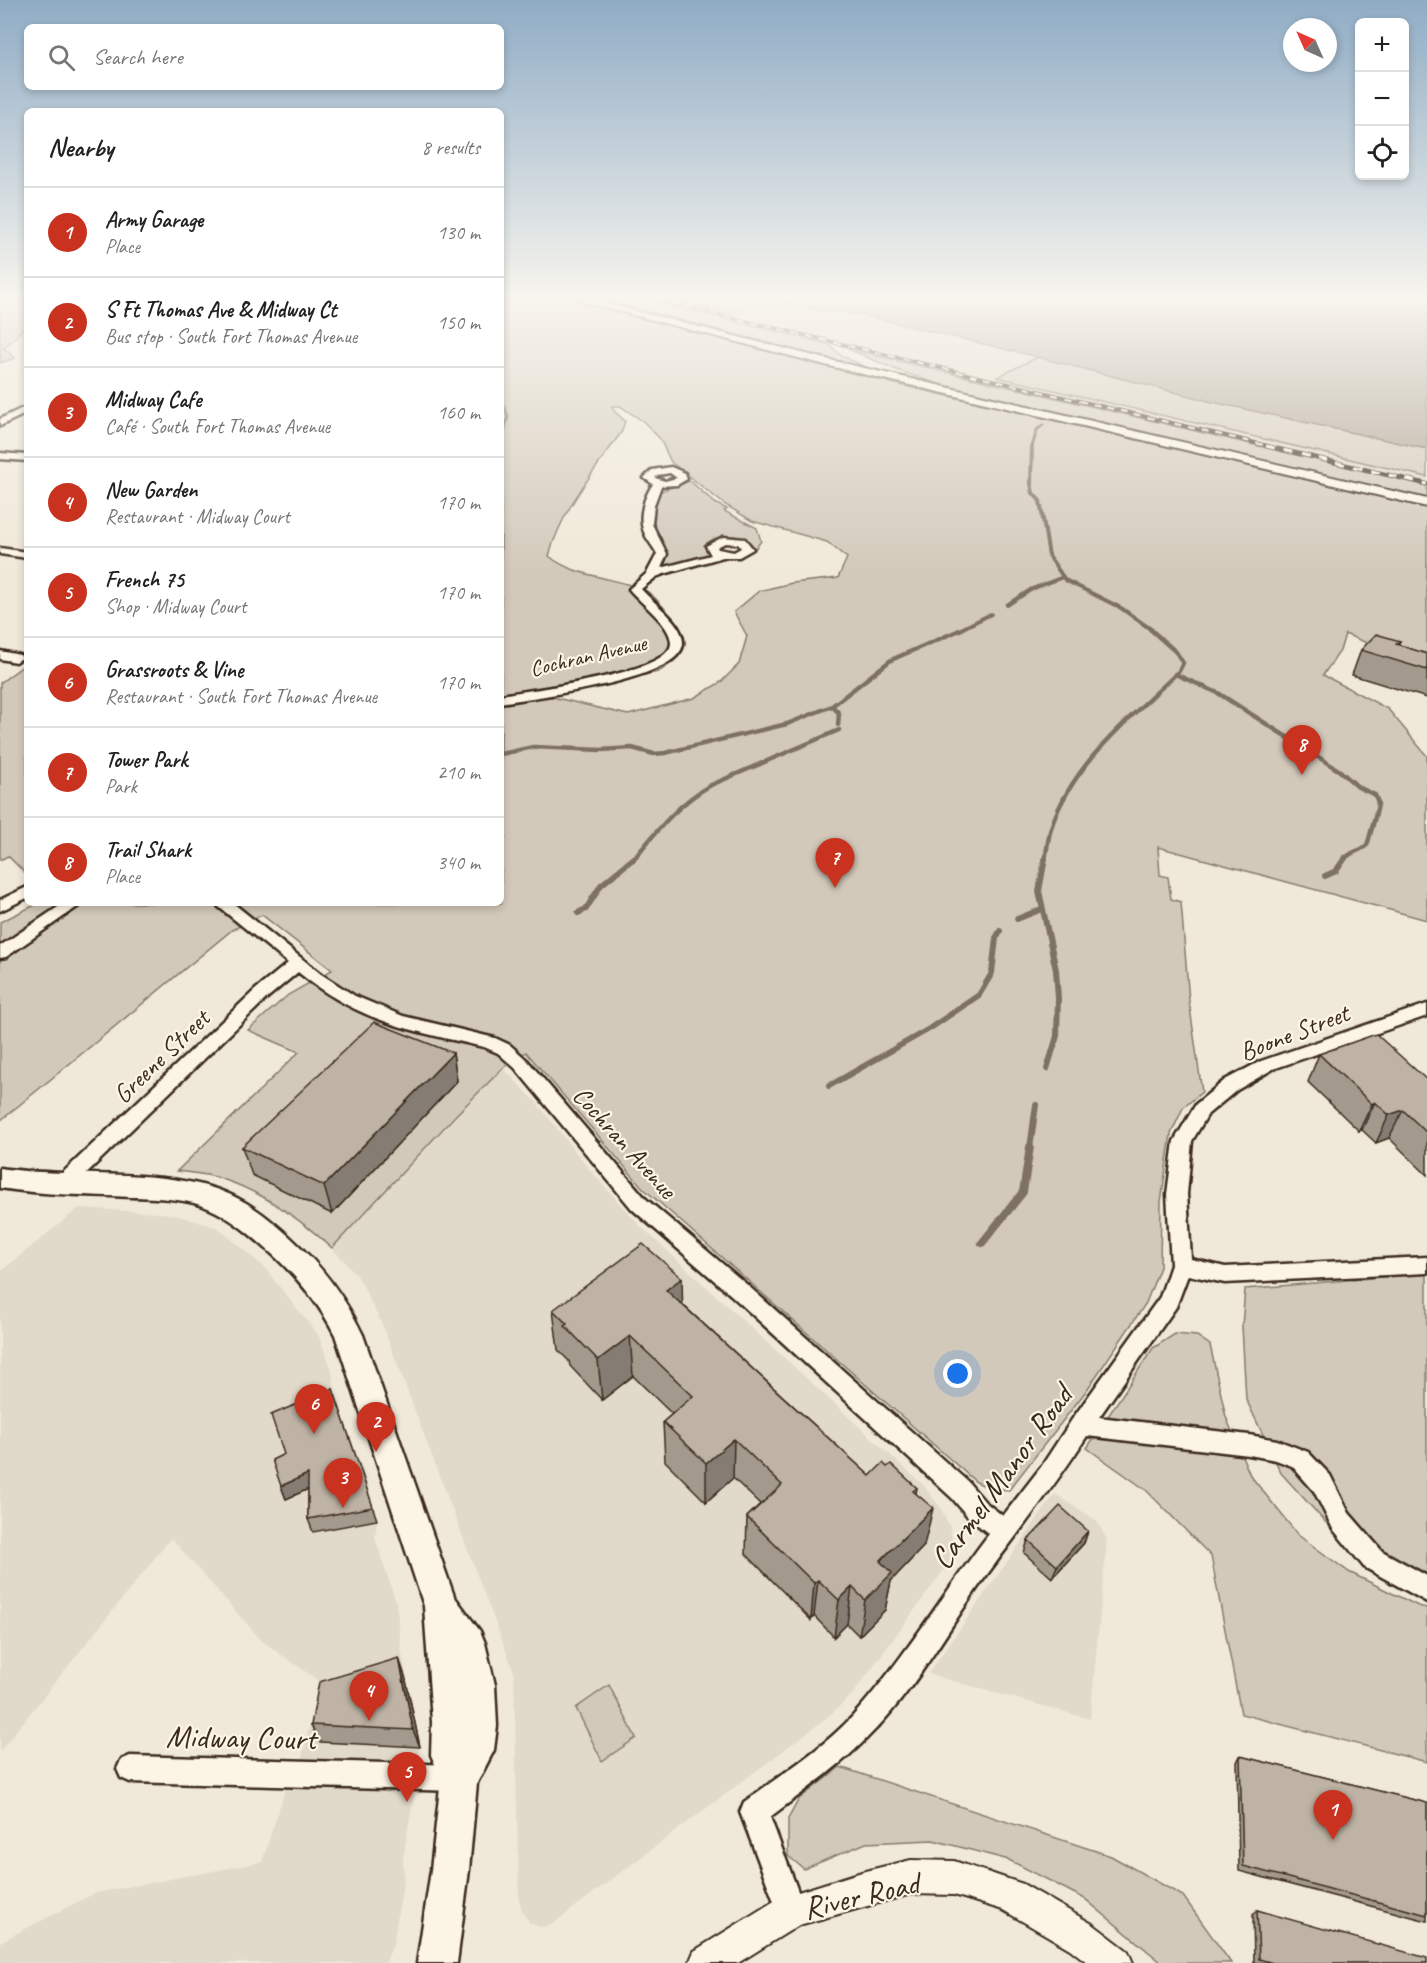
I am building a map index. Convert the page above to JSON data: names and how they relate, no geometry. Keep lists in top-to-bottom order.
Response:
{
  "streets": {
    "street": [
      "Cochran Avenue",
      "Boone Street",
      "Greene Street",
      "Carmel Manor Road",
      "Midway Court",
      "River Road"
    ]
  },
  "crossings": [
    ["Cochran Avenue", "Greene Street"],
    ["Cochran Avenue", "Carmel Manor Road"],
    ["Boone Street", "Carmel Manor Road"],
    ["Carmel Manor Road", "River Road"]
  ],
  "north": "top left",
  "page": {
    "map_buttons": ["+", "−"],
    "search": "Search here",
    "heading": ["Nearby", "8 results"],
    "list": [
      {
        "mark": "1",
        "name": "Army Garage",
        "note": "Place",
        "value": "130 m"
      },
      {
        "mark": "2",
        "name": "S Ft Thomas Ave & Midway Ct",
        "note": "Bus stop · South Fort Thomas Avenue",
        "value": "150 m"
      },
      {
        "mark": "3",
        "name": "Midway Cafe",
        "note": "Café · South Fort Thomas Avenue",
        "value": "160 m"
      },
      {
        "mark": "4",
        "name": "New Garden",
        "note": "Restaurant · Midway Court",
        "value": "170 m"
      },
      {
        "mark": "5",
        "name": "French 75",
        "note": "Shop · Midway Court",
        "value": "170 m"
      },
      {
        "mark": "6",
        "name": "Grassroots & Vine",
        "note": "Restaurant · South Fort Thomas Avenue",
        "value": "170 m"
      },
      {
        "mark": "7",
        "name": "Tower Park",
        "note": "Park",
        "value": "210 m"
      },
      {
        "mark": "8",
        "name": "Trail Shark",
        "note": "Place",
        "value": "340 m"
      }
    ],
    "pins": [
      "8",
      "7",
      "6",
      "2",
      "3",
      "4",
      "5",
      "1"
    ]
  }
}
